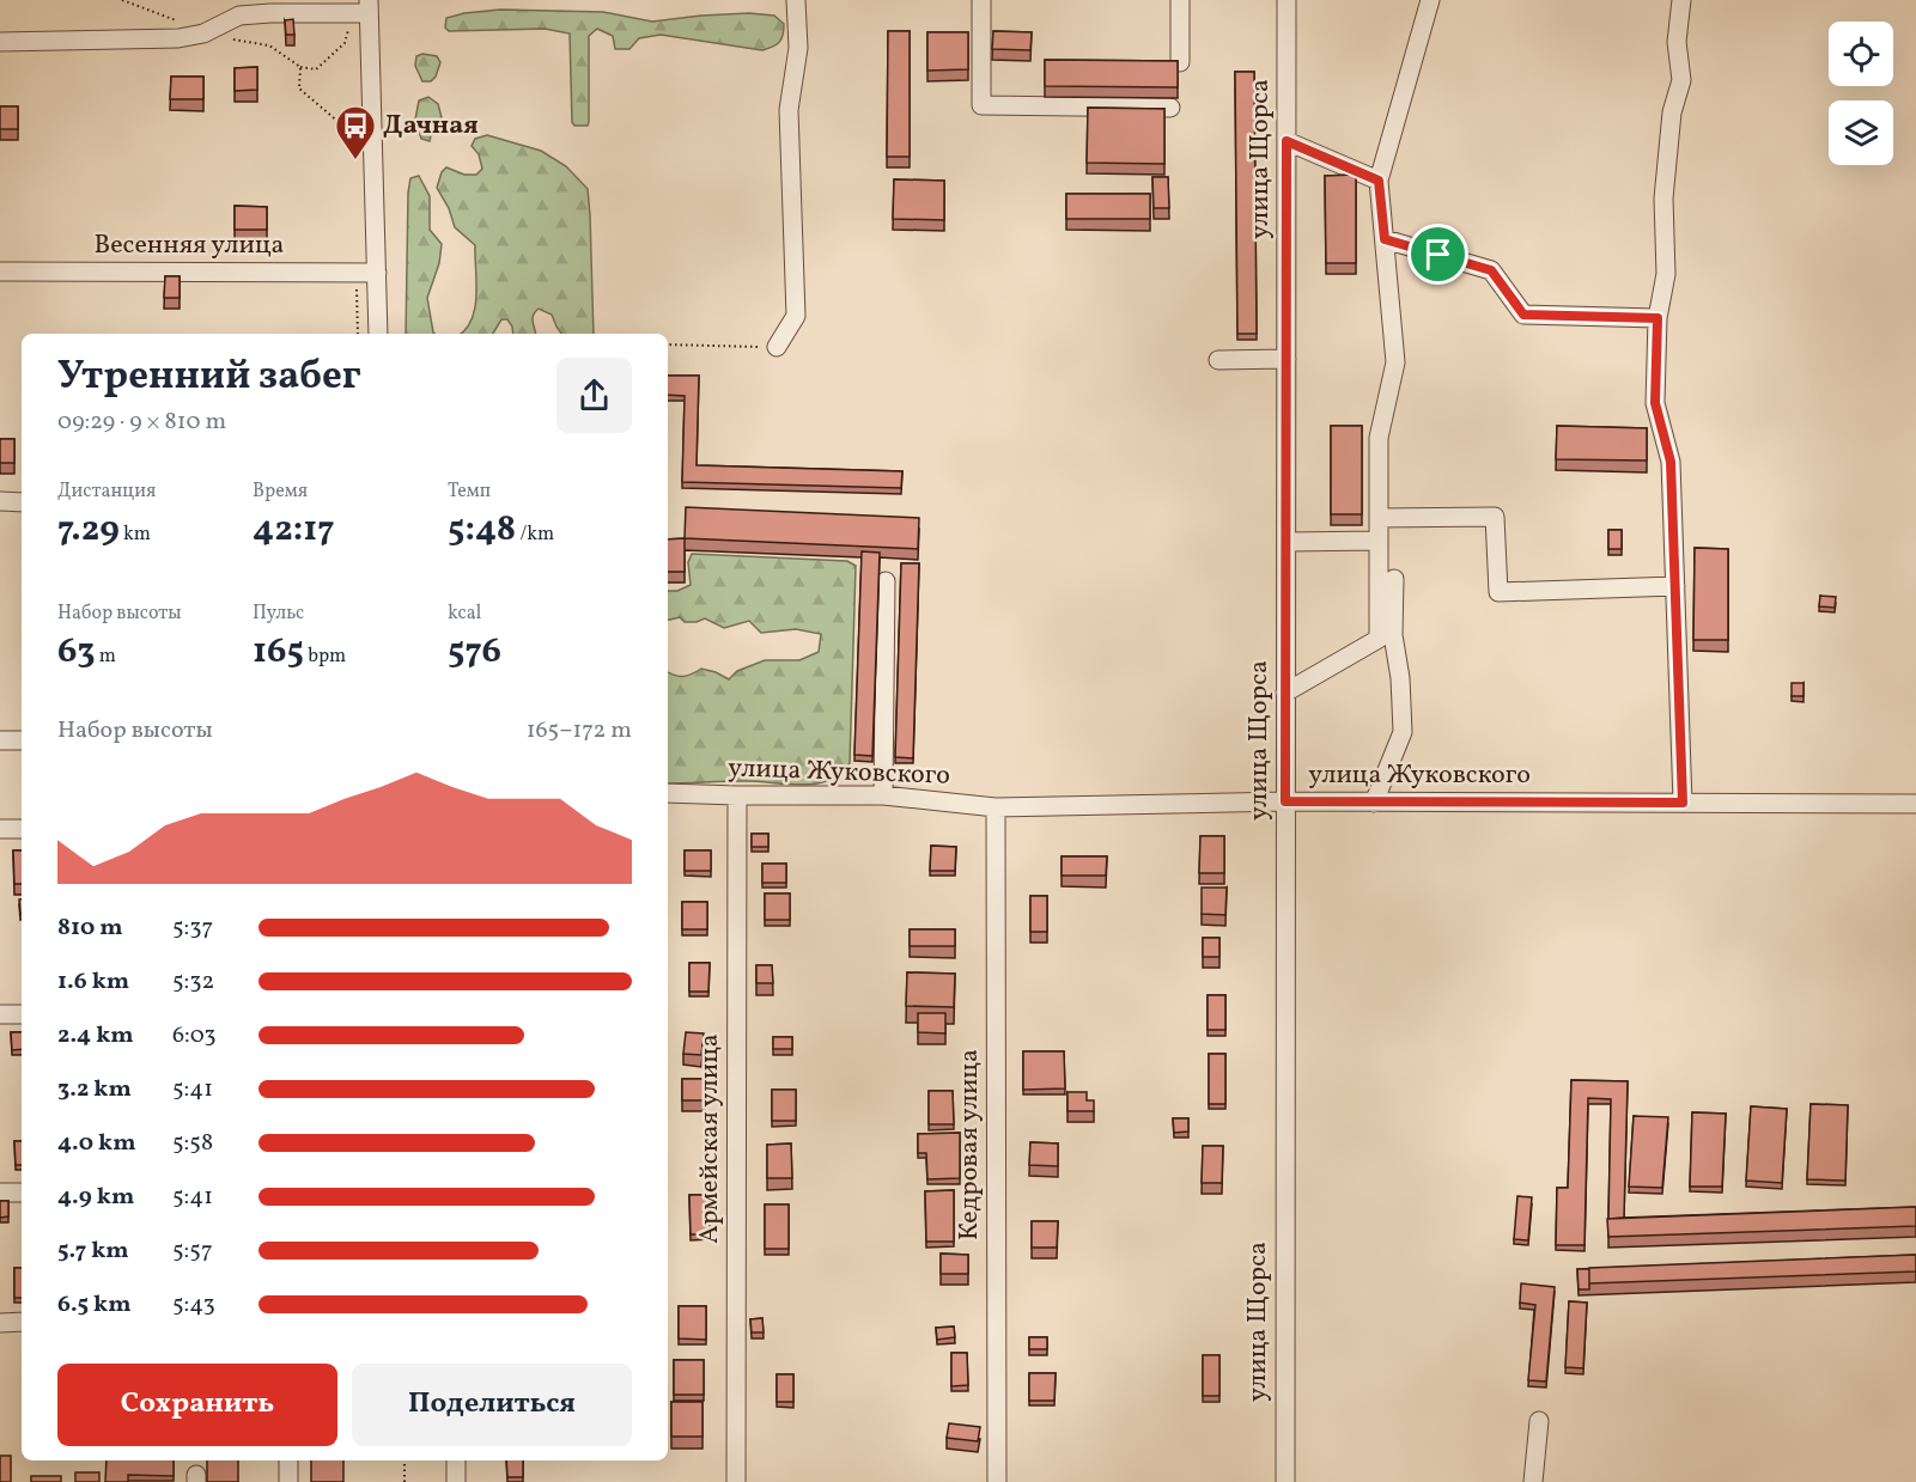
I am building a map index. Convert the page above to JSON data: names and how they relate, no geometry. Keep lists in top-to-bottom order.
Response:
{
  "streets": {
    "street": [
      "улица Щорса",
      "Весенняя улица",
      "улица Жуковского",
      "Армейская улица",
      "Кедровая улица"
    ]
  },
  "crossings": [
    ["улица Щорса", "улица Жуковского"],
    ["улица Жуковского", "Армейская улица"],
    ["улица Жуковского", "Кедровая улица"]
  ],
  "places": {
    "bus stop": ["Дачная"]
  },
  "page": {
    "heading": ["Утренний забег", "09:29 · 9 × 810 m"],
    "stats": [
      ["Дистанция", "7.29 km"],
      ["Время", "42:17"],
      ["Темп", "5:48 /km"],
      ["Набор высоты", "63 m"],
      ["Пульс", "165 bpm"],
      ["kcal", "576"]
    ],
    "chart": ["Набор высоты", "165–172 m"],
    "list": [
      {
        "name": "810 m",
        "note": "5:37"
      },
      {
        "name": "1.6 km",
        "note": "5:32"
      },
      {
        "name": "2.4 km",
        "note": "6:03"
      },
      {
        "name": "3.2 km",
        "note": "5:41"
      },
      {
        "name": "4.0 km",
        "note": "5:58"
      },
      {
        "name": "4.9 km",
        "note": "5:41"
      },
      {
        "name": "5.7 km",
        "note": "5:57"
      },
      {
        "name": "6.5 km",
        "note": "5:43"
      }
    ],
    "buttons": ["Сохранить", "Поделиться"]
  }
}
